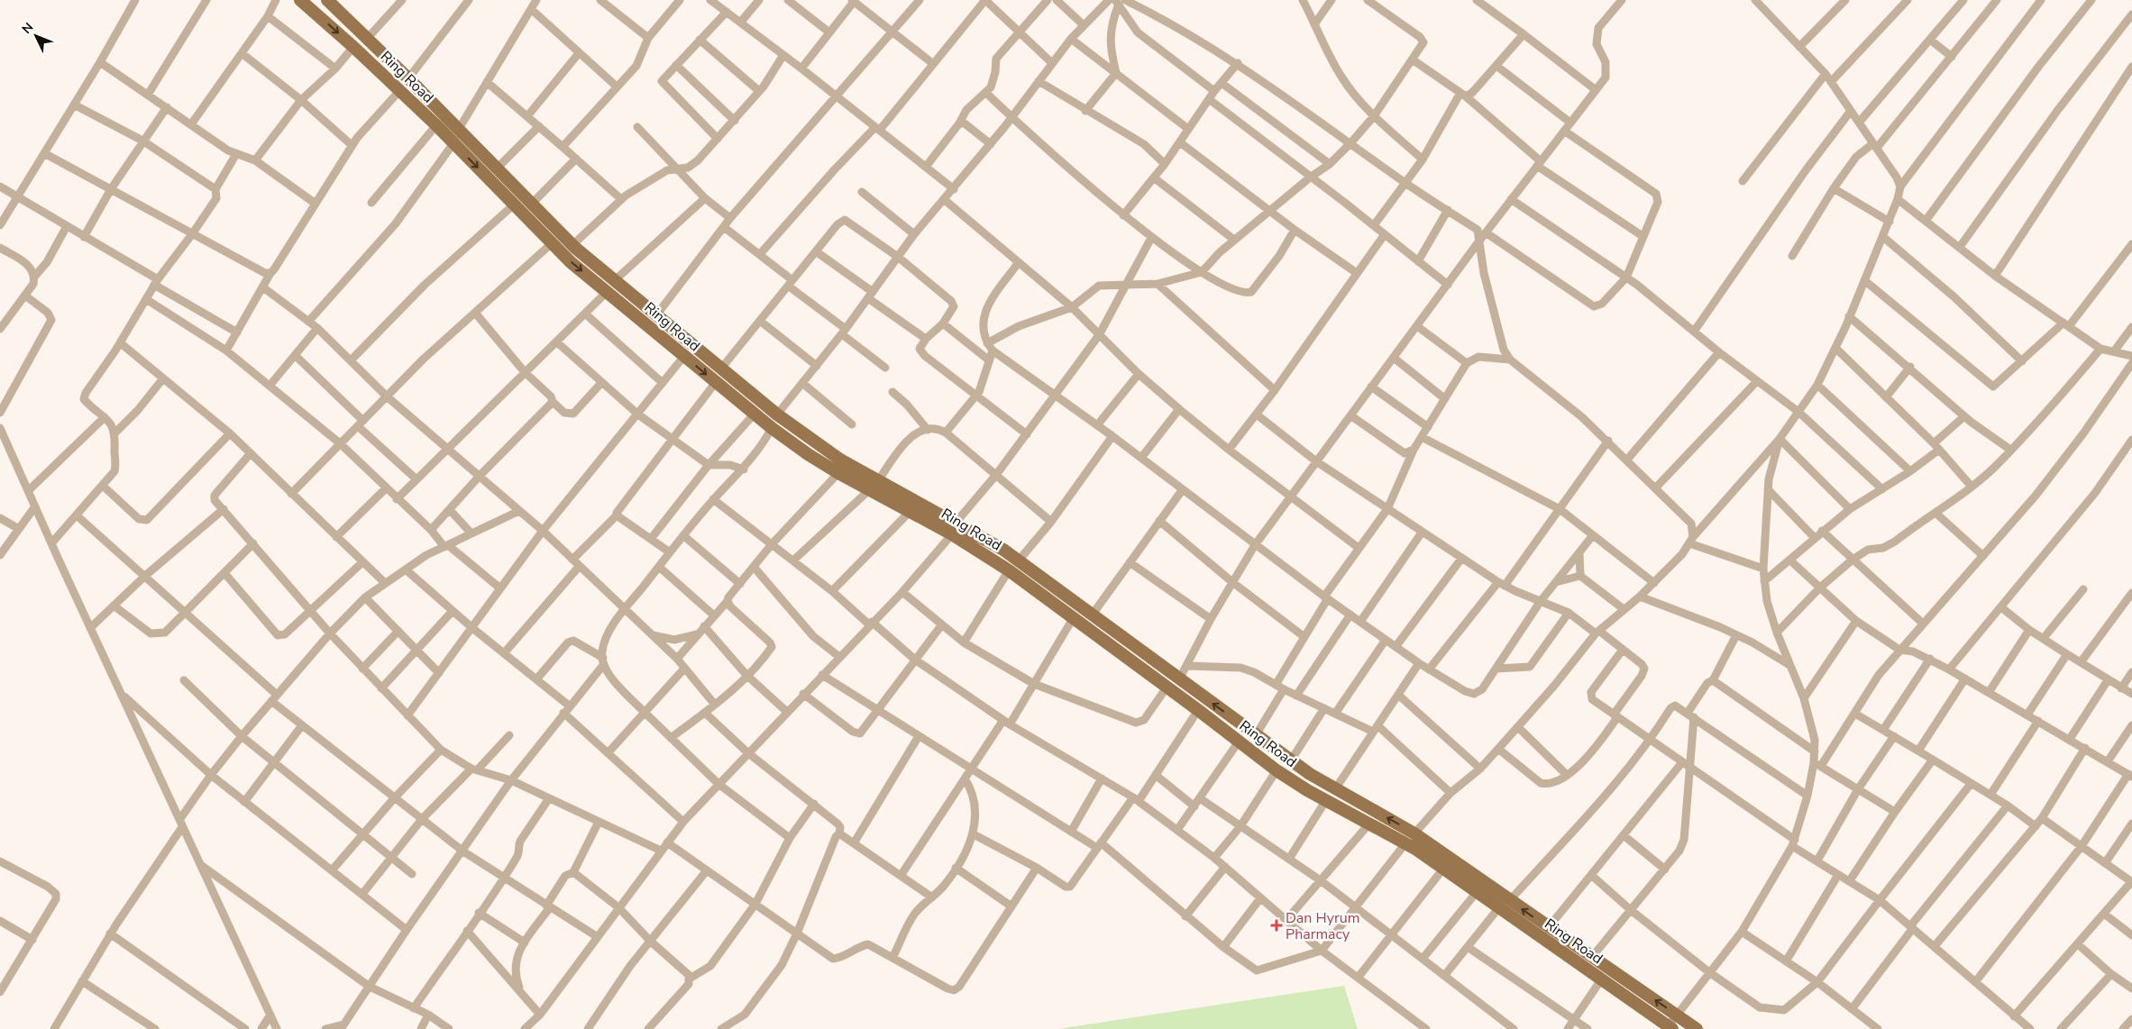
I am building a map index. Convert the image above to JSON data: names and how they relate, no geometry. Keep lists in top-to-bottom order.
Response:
{
  "streets": {
    "main road": ["Ring Road"]
  },
  "places": {
    "health": ["Dan Hyrum Pharmacy"]
  },
  "north": "top left"
}
